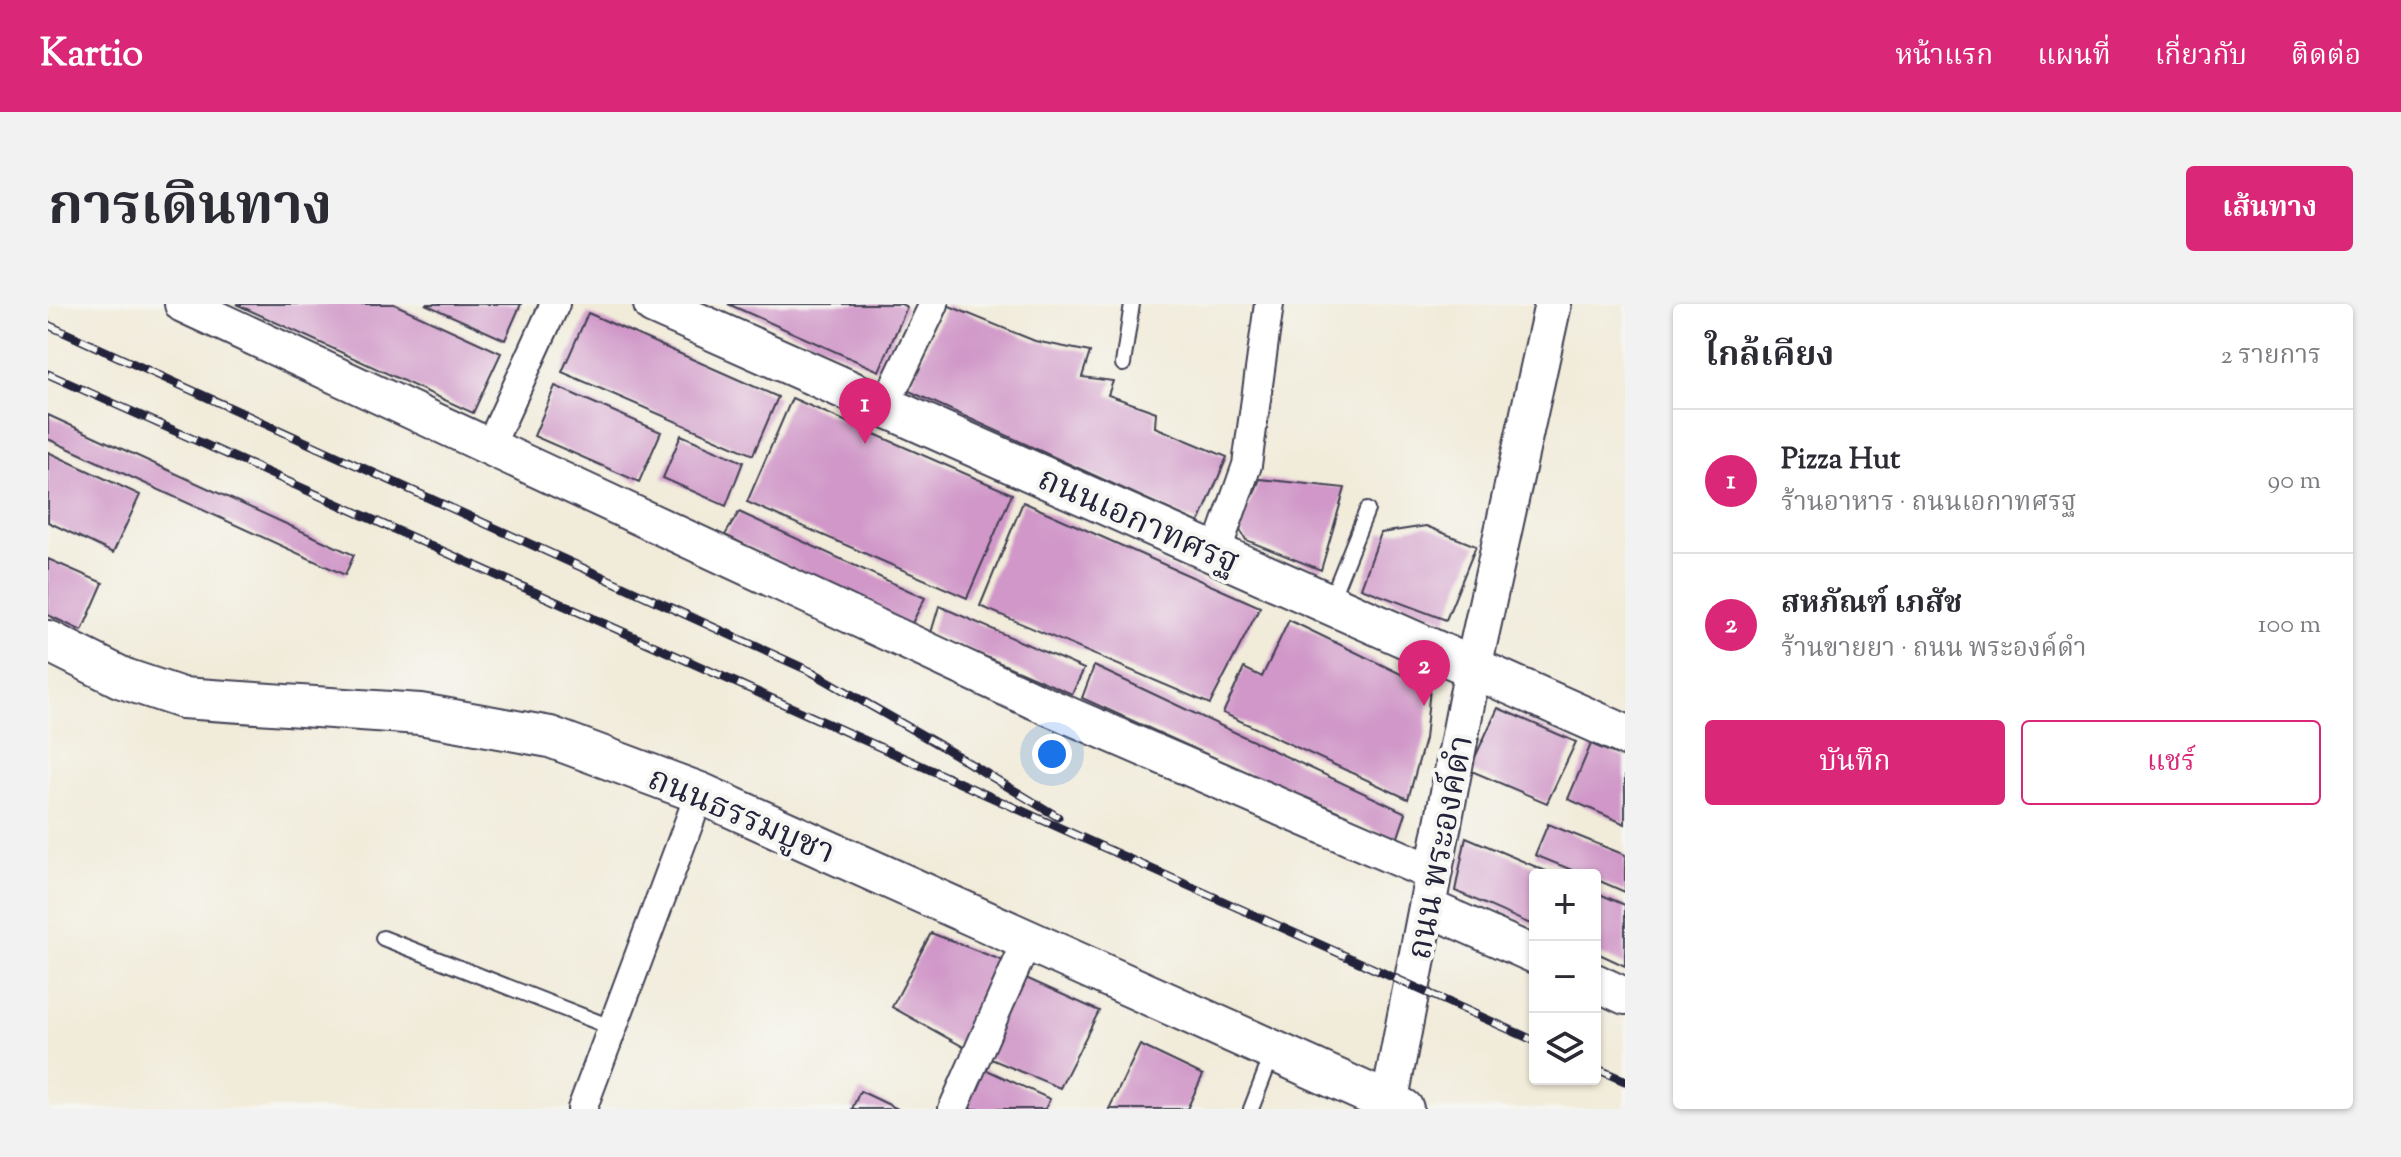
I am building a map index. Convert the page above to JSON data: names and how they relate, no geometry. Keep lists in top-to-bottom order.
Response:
{
  "streets": {
    "main road": ["ถนนเอกาทศรฐ", "ถนนธรรมบูชา"],
    "street": ["ถนน พระองค์ดำ"]
  },
  "crossings": [
    ["ถนนเอกาทศรฐ", "ถนน พระองค์ดำ"],
    ["ถนนธรรมบูชา", "ถนน พระองค์ดำ"]
  ],
  "page": {
    "header": "Kartio",
    "nav": [
      "หน้าแรก",
      "แผนที่",
      "เกี่ยวกับ",
      "ติดต่อ"
    ],
    "title": "การเดินทาง",
    "buttons": [
      "เส้นทาง",
      ["บันทึก", "แชร์"]
    ],
    "heading": ["ใกล้เคียง", "2 รายการ"],
    "pins": ["1", "2"],
    "list": [
      {
        "mark": "1",
        "name": "Pizza Hut",
        "note": "ร้านอาหาร · ถนนเอกาทศรฐ",
        "value": "90 m"
      },
      {
        "mark": "2",
        "name": "สหภัณฑ์ เภสัช",
        "note": "ร้านขายยา · ถนน พระองค์ดำ",
        "value": "100 m"
      }
    ],
    "map_buttons": ["+", "−"]
  }
}
